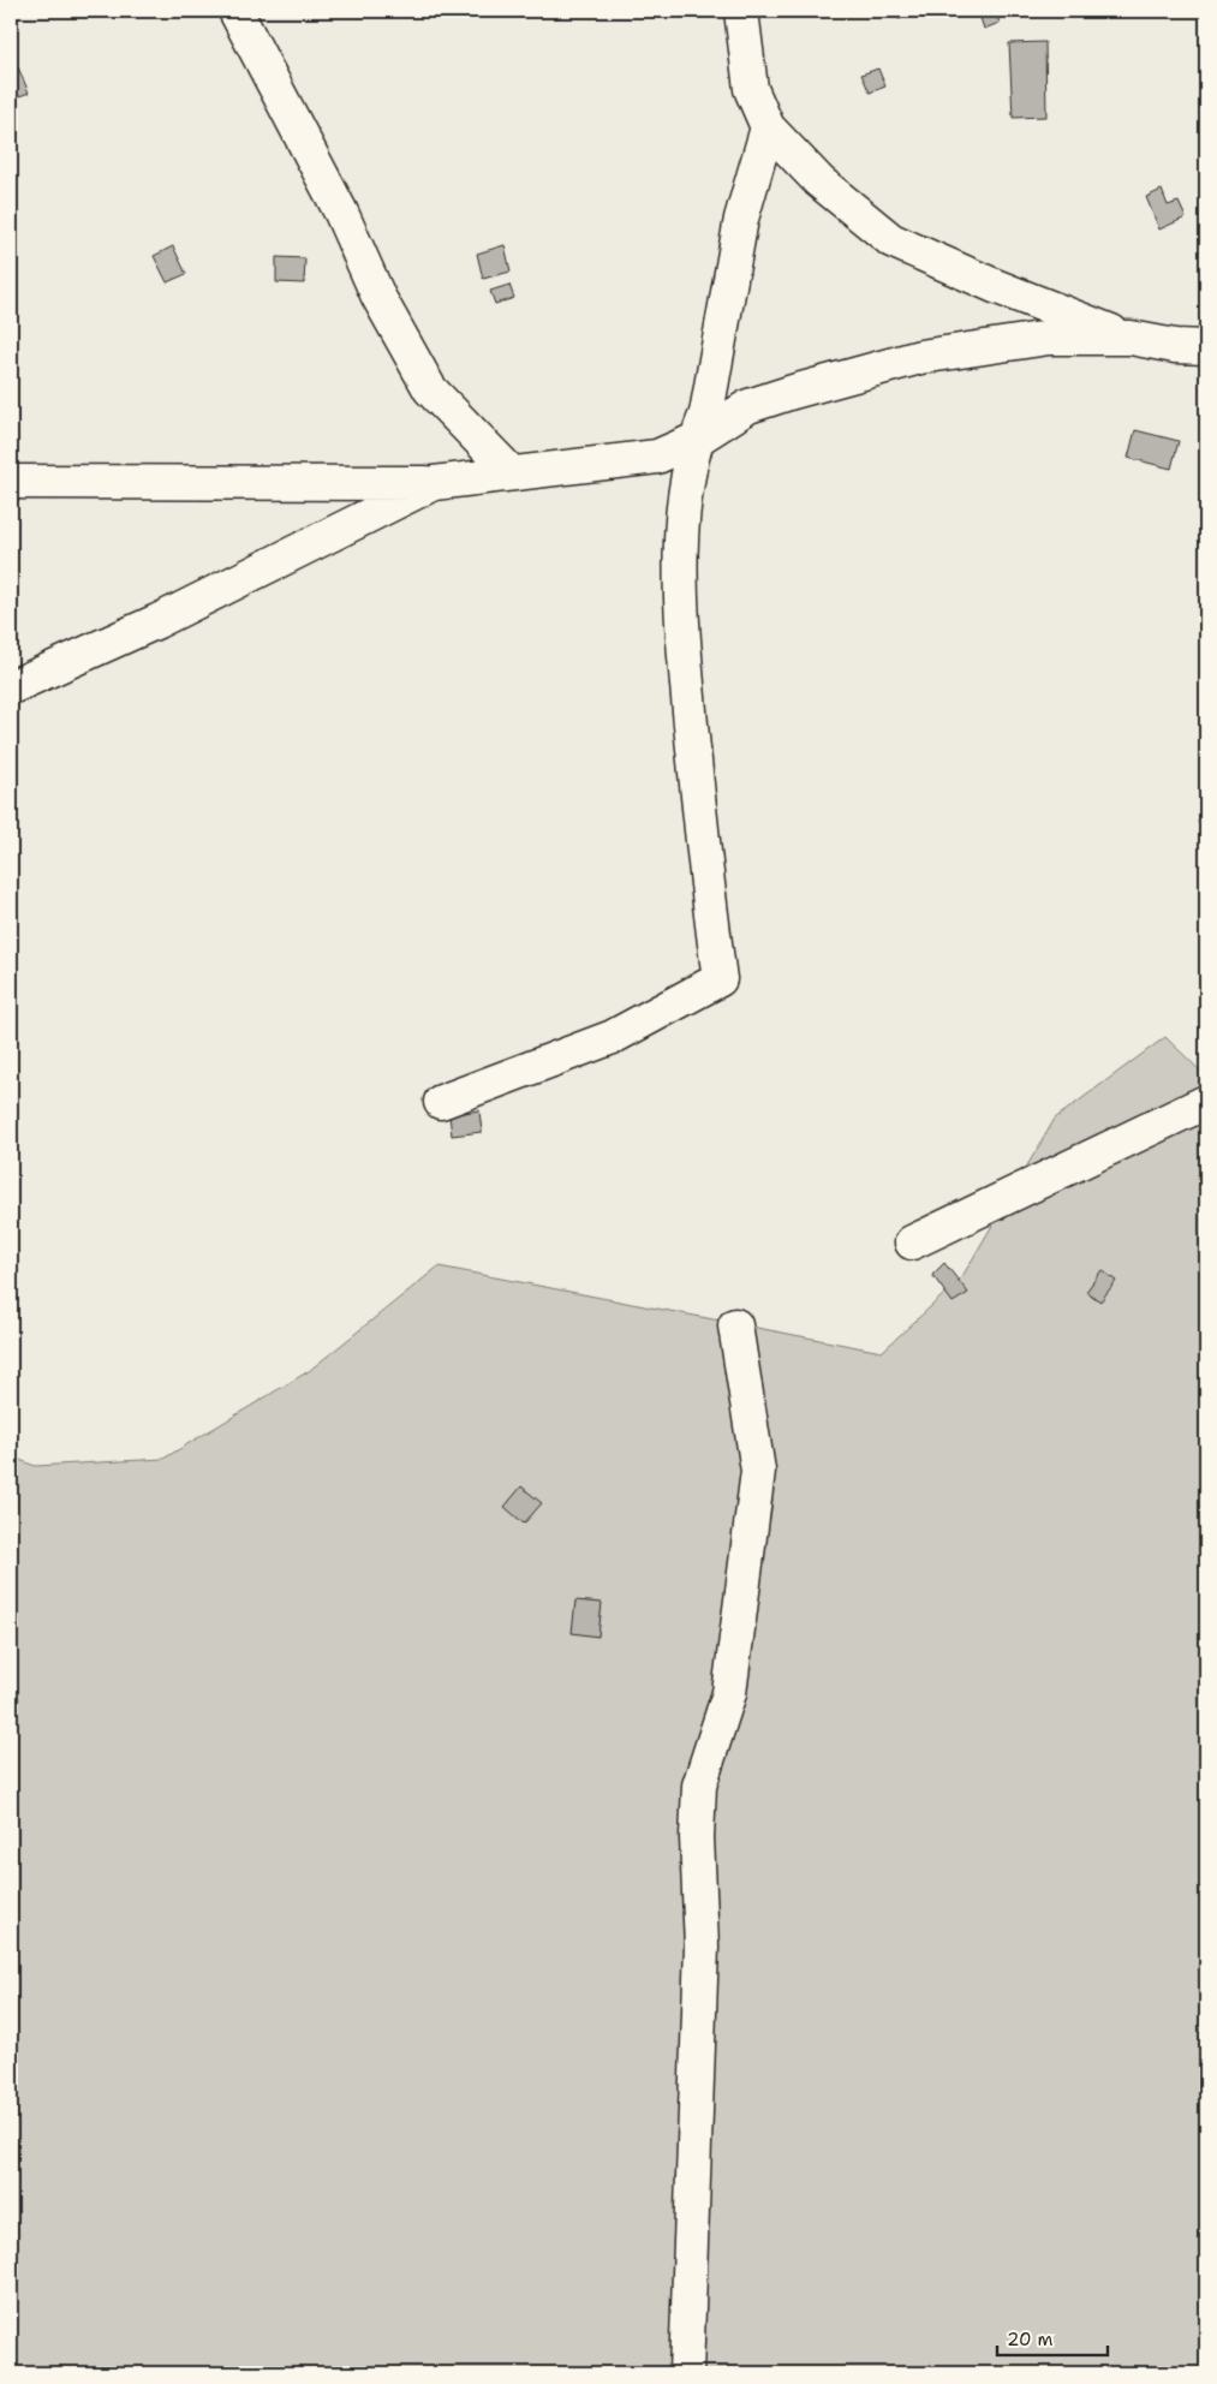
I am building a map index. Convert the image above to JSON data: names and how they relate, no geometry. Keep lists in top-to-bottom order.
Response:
{
  "scale_bar": "20 m"
}
